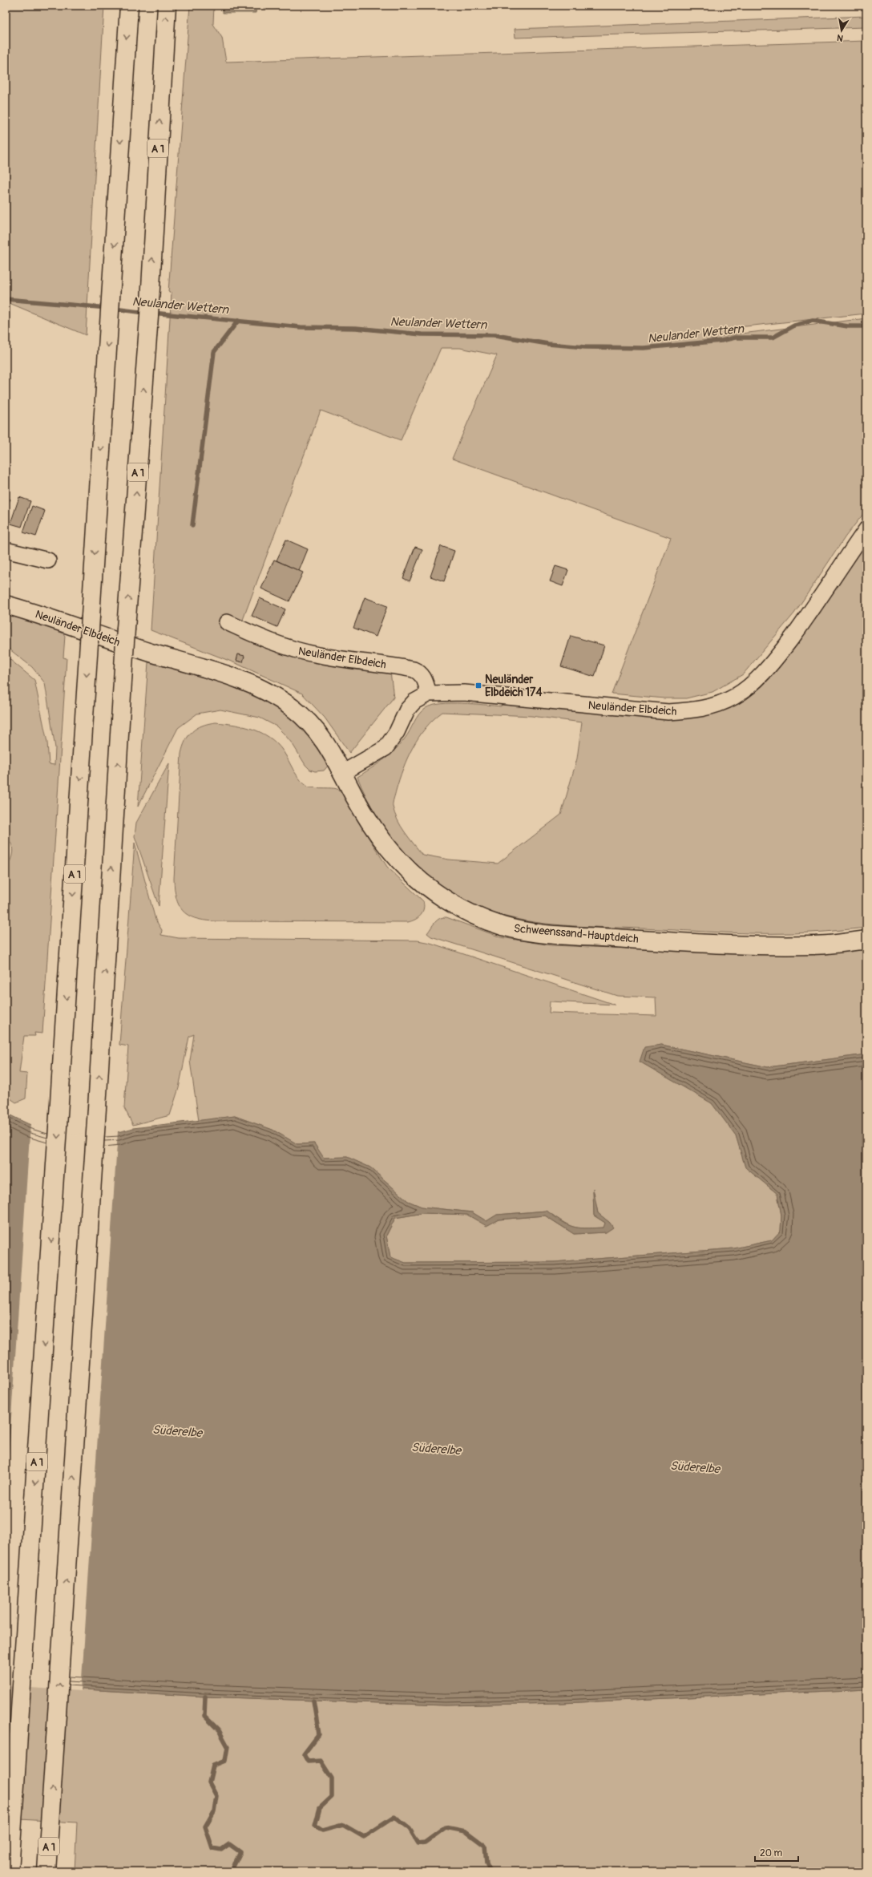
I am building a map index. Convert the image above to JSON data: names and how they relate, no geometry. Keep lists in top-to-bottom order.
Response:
{
  "streets": {
    "main road": ["A 1", "Neuländer Elbdeich", "Schweenssand-Hauptdeich"]
  },
  "crossings": [
    ["Neuländer Elbdeich", "Schweenssand-Hauptdeich"]
  ],
  "water": ["Neulander Wettern", "Süderelbe"],
  "places": {
    "transit": ["Neuländer Elbdeich 174"]
  },
  "scale_bar": "20 m",
  "north": "bottom"
}
